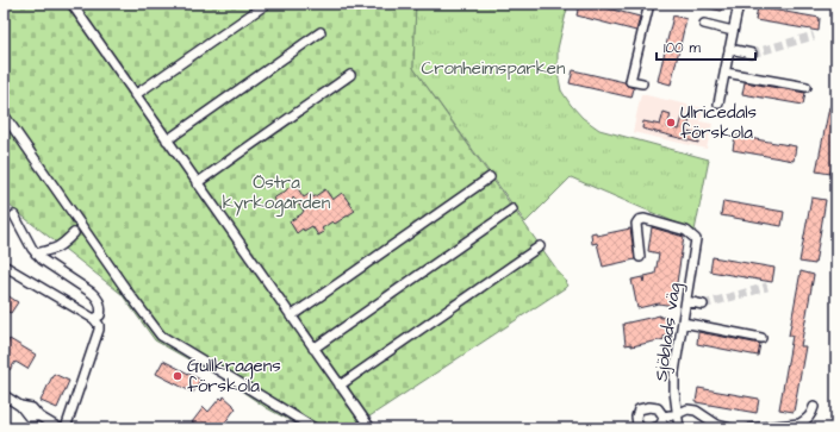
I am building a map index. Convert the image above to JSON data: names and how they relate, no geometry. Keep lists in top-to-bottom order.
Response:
{
  "streets": {
    "street": ["Sjöblads väg"]
  },
  "parks": ["Cronheimsparken", "Östra kyrkogården"],
  "places": ["Ulricedals förskola", "Gullkragens förskola"],
  "scale_bar": "100 m"
}
